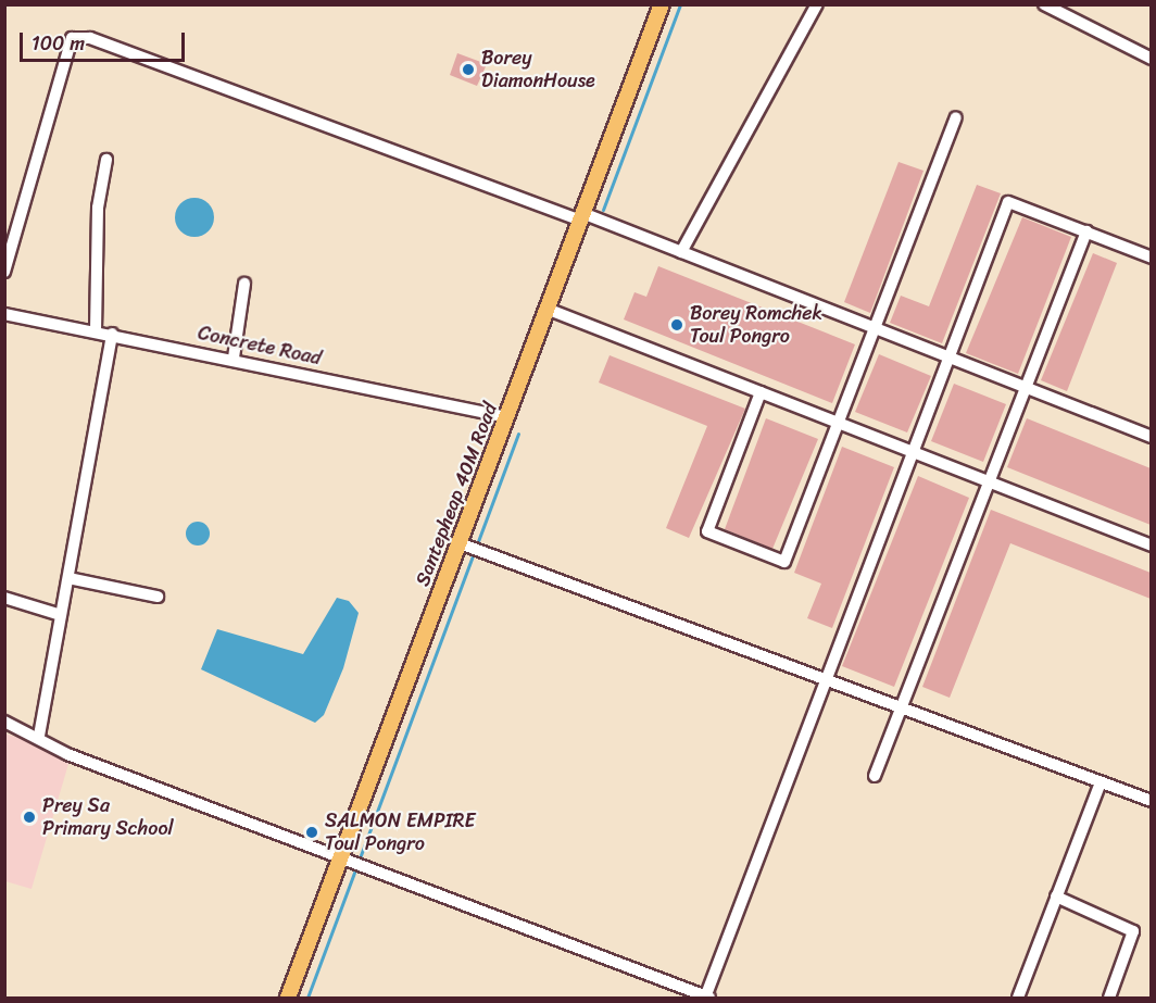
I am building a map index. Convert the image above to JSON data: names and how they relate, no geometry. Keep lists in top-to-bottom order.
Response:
{
  "streets": {
    "main road": ["Santepheap 40M Road"],
    "street": ["Concrete Road"]
  },
  "crossings": [
    ["Concrete Road", "Santepheap 40M Road"]
  ],
  "places": [
    "Borey DiamonHouse",
    "Borey Romchek Toul Pongro",
    "Prey Sa Primary School",
    "SALMON EMPIRE Toul Pongro"
  ],
  "scale_bar": "100 m"
}
